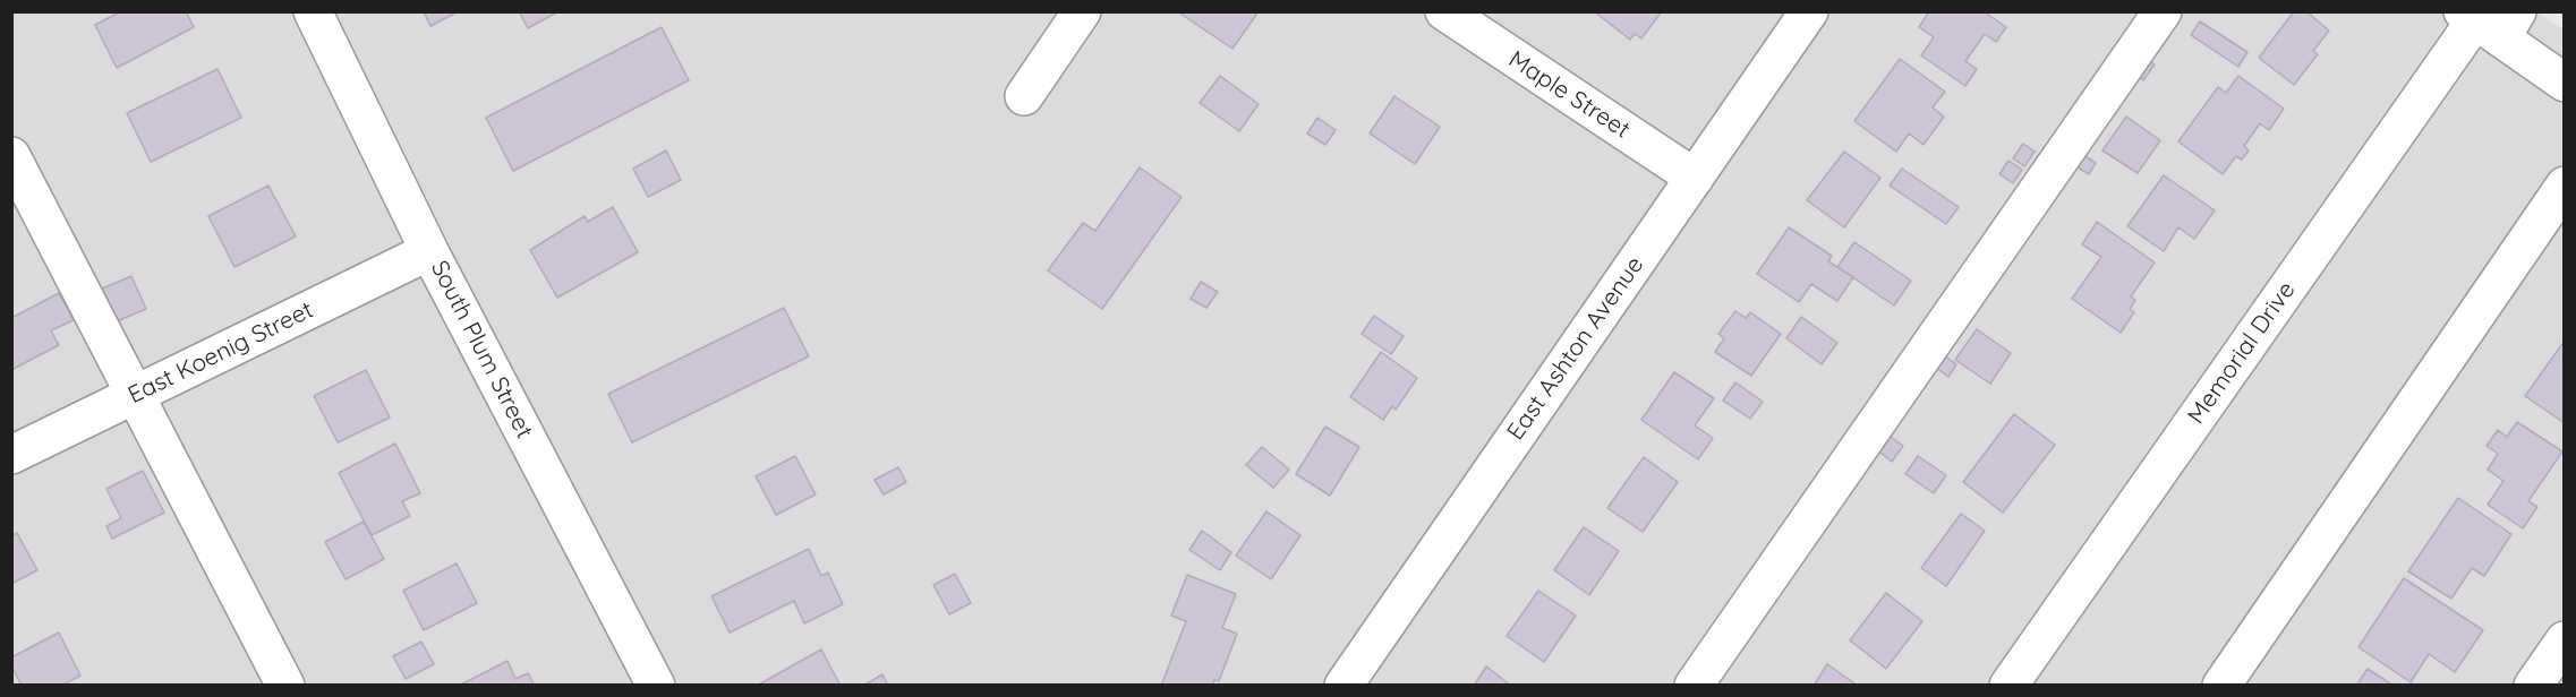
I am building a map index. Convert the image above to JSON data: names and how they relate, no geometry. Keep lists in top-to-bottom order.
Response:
{
  "streets": {
    "street": [
      "Maple Street",
      "East Ashton Avenue",
      "South Plum Street",
      "East Koenig Street",
      "Memorial Drive"
    ]
  },
  "crossings": [
    ["Maple Street", "East Ashton Avenue"],
    ["South Plum Street", "East Koenig Street"]
  ]
}
